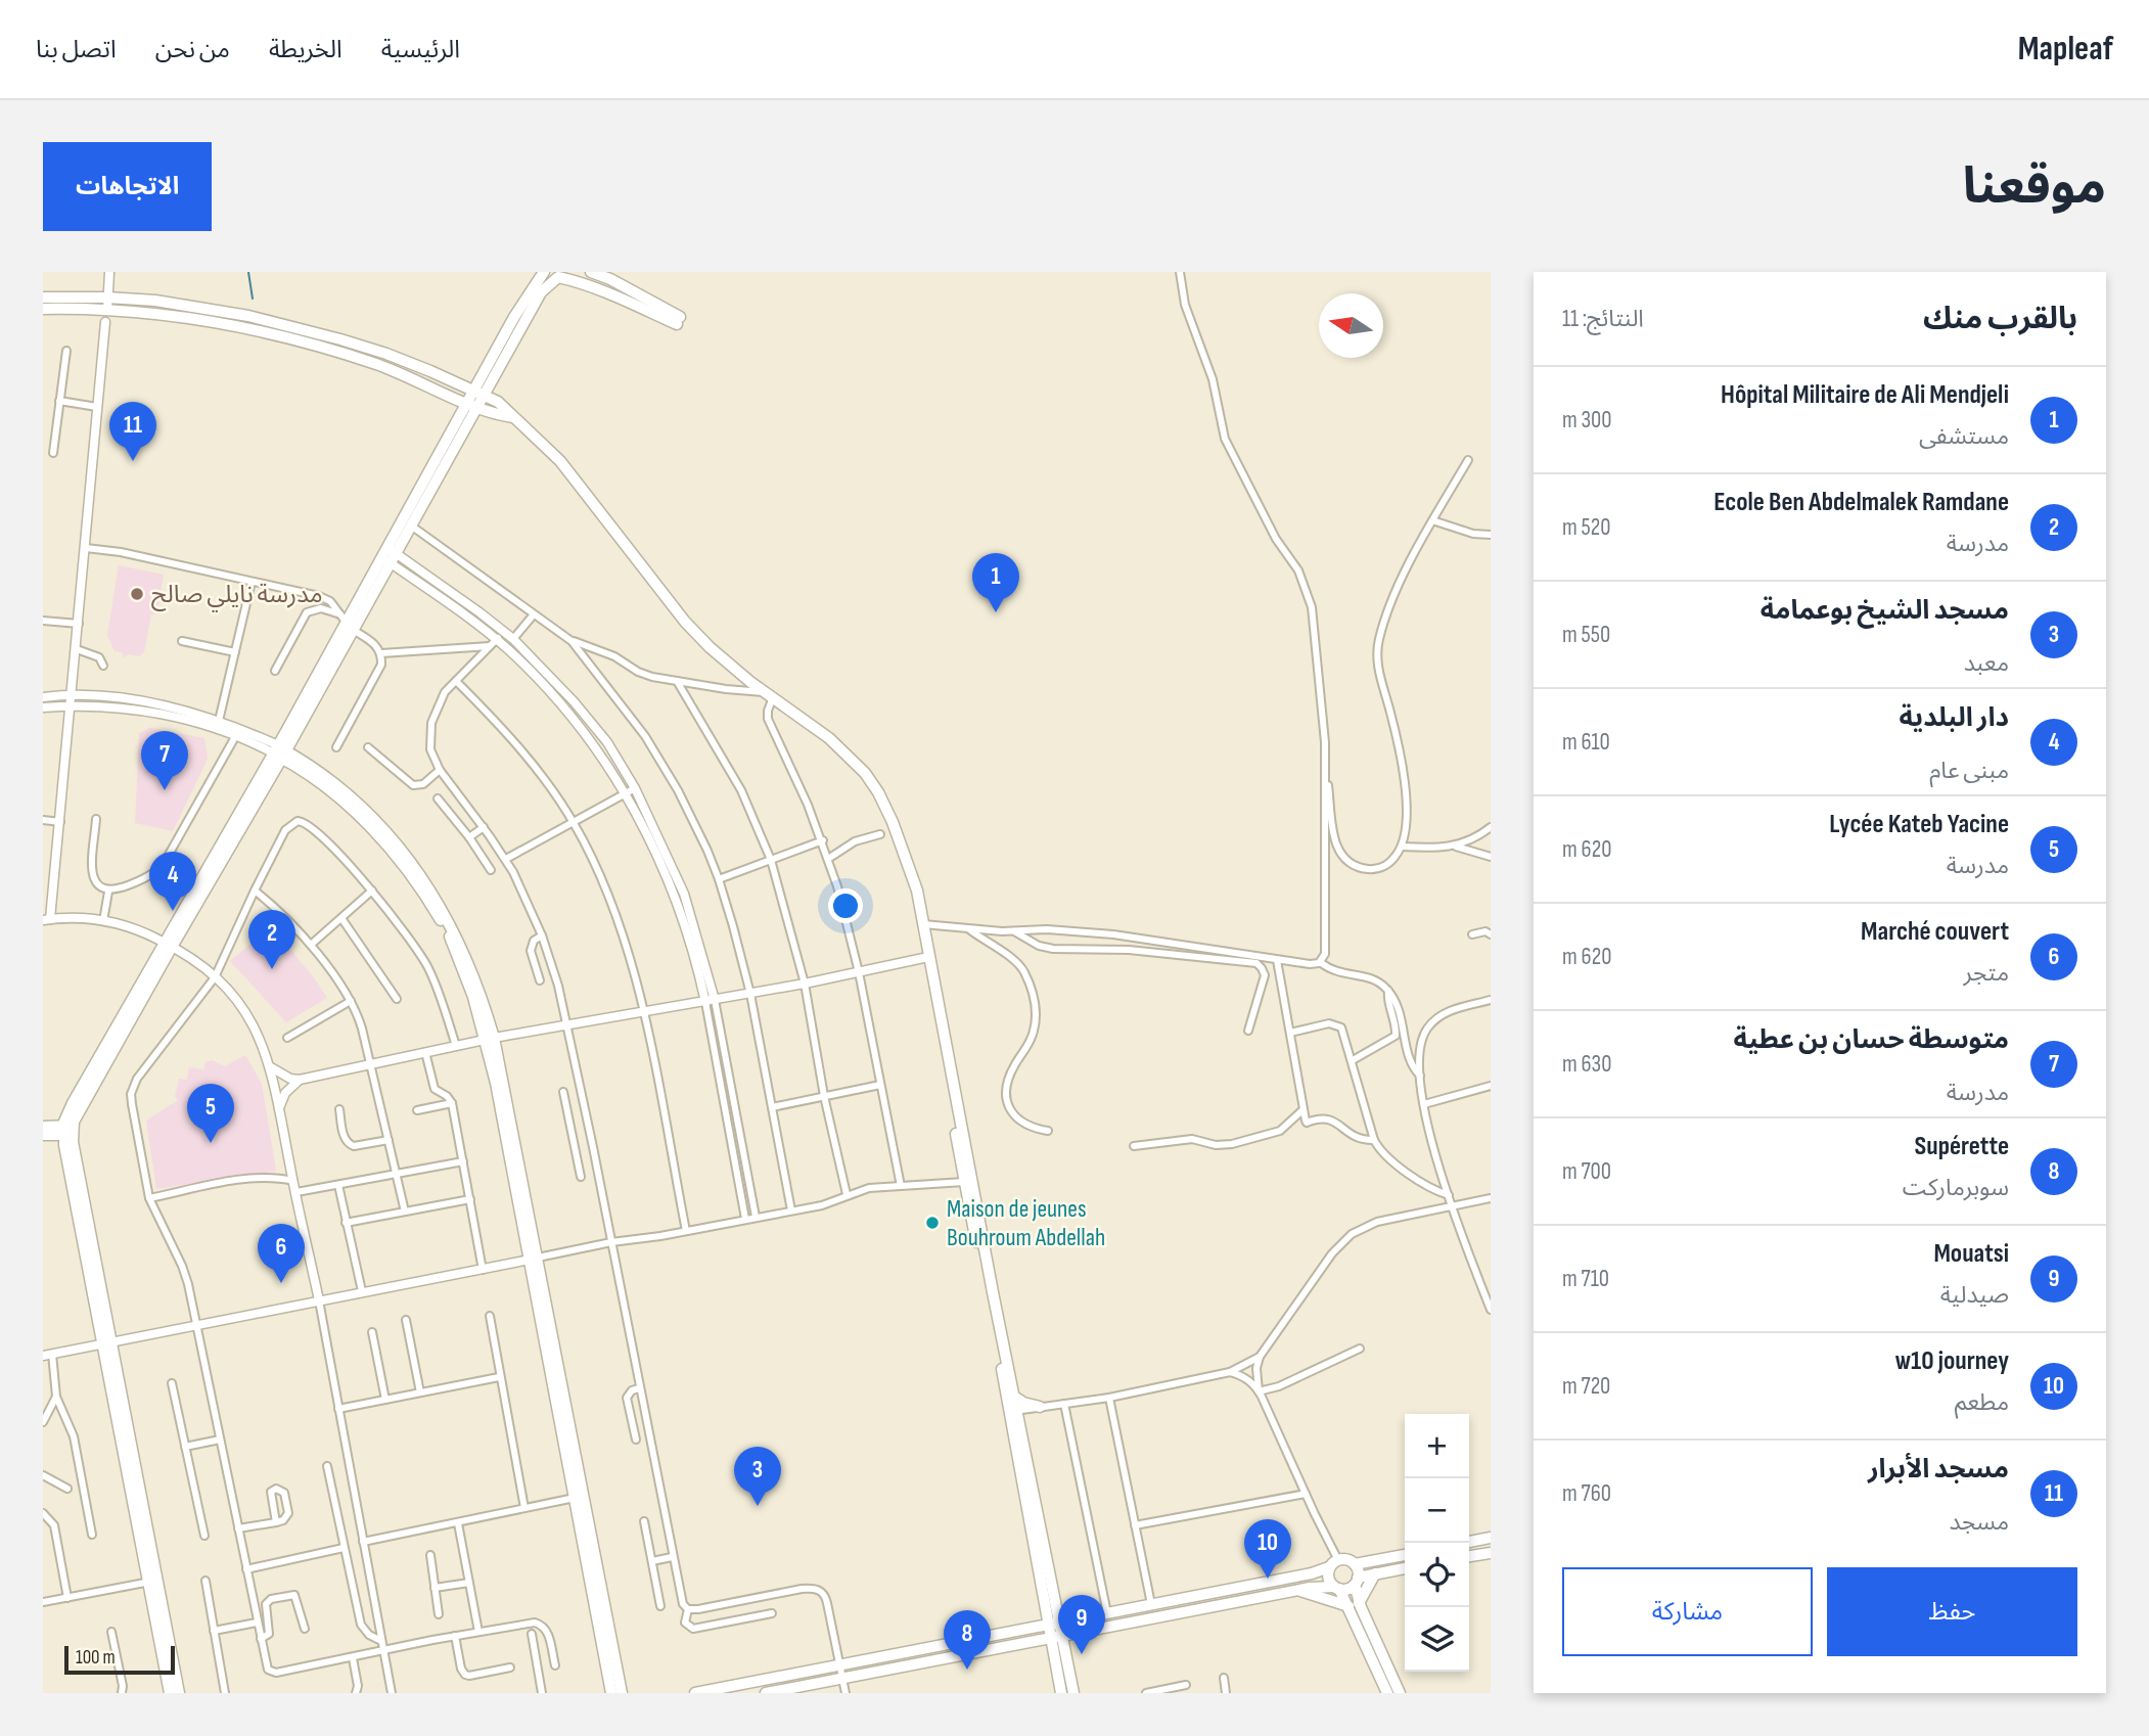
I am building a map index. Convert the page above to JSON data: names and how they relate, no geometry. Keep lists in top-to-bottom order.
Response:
{
  "places": ["مدرسة نايلي صالح", "Maison de jeunes Bouhroum Abdellah"],
  "scale_bar": "100 m",
  "north": "left",
  "page": {
    "header": "Mapleaf",
    "nav": [
      "الرئيسية",
      "الخريطة",
      "من نحن",
      "اتصل بنا"
    ],
    "title": "موقعنا",
    "buttons": [
      "الاتجاهات",
      ["حفظ", "مشاركة"]
    ],
    "heading": ["بالقرب منك", "النتائج: 11"],
    "list": [
      {
        "mark": "1",
        "name": "Hôpital Militaire de Ali Mendjeli",
        "note": "مستشفى",
        "value": "300 m"
      },
      {
        "mark": "2",
        "name": "Ecole Ben Abdelmalek Ramdane",
        "note": "مدرسة",
        "value": "520 m"
      },
      {
        "mark": "3",
        "name": "مسجد الشيخ بوعمامة",
        "note": "معبد",
        "value": "550 m"
      },
      {
        "mark": "4",
        "name": "دار البلدية",
        "note": "مبنى عام",
        "value": "610 m"
      },
      {
        "mark": "5",
        "name": "Lycée Kateb Yacine",
        "note": "مدرسة",
        "value": "620 m"
      },
      {
        "mark": "6",
        "name": "Marché couvert",
        "note": "متجر",
        "value": "620 m"
      },
      {
        "mark": "7",
        "name": "متوسطة حسان بن عطية",
        "note": "مدرسة",
        "value": "630 m"
      },
      {
        "mark": "8",
        "name": "Supérette",
        "note": "سوبرماركت",
        "value": "700 m"
      },
      {
        "mark": "9",
        "name": "Mouatsi",
        "note": "صيدلية",
        "value": "710 m"
      },
      {
        "mark": "10",
        "name": "w10 journey",
        "note": "مطعم",
        "value": "720 m"
      },
      {
        "mark": "11",
        "name": "مسجد الأبرار",
        "note": "مسجد",
        "value": "760 m"
      }
    ],
    "pins": [
      "11",
      "1",
      "7",
      "4",
      "2",
      "5",
      "6",
      "3",
      "10",
      "9",
      "8"
    ],
    "map_buttons": ["+", "−"],
    "scale": "100 m"
  }
}
